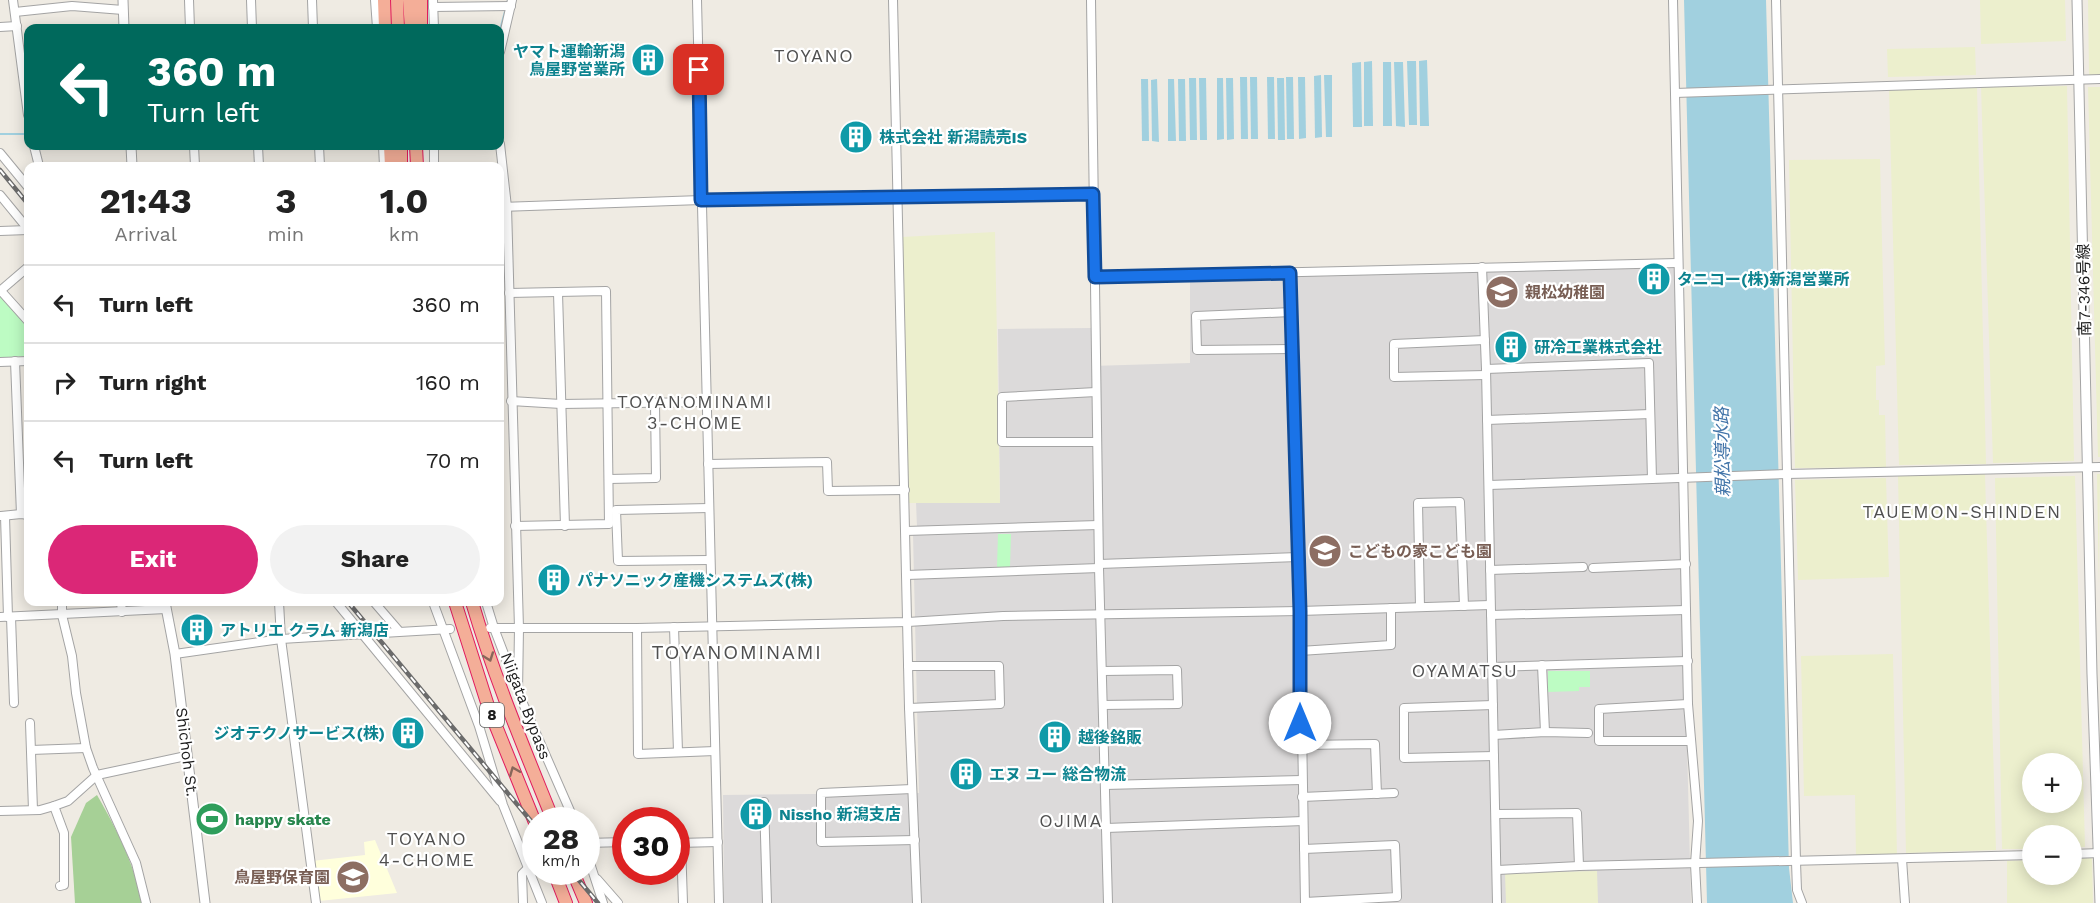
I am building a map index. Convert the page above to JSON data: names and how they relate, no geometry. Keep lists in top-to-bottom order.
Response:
{
  "streets": {
    "highway": ["Niigata Bypass", "8"],
    "street": ["南7-346号線", "Shichoh St."]
  },
  "districts": [
    "TOYANO",
    "TOYANOMINAMI 3-CHOME",
    "TAUEMON-SHINDEN",
    "TOYANOMINAMI",
    "OYAMATSU",
    "OJIMA",
    "TOYANO 4-CHOME"
  ],
  "water": ["親松導水路"],
  "places": {
    "building": [
      "ヤマト運輸新潟 鳥屋野営業所",
      "株式会社 新潟読売IS",
      "タニコー(株)新潟営業所",
      "研冷工業株式会社",
      "パナソニック産機システムズ(株)",
      "アトリエ クラム 新潟店",
      "ジオテクノサービス(株)",
      "越後銘販",
      "エヌ ユー 総合物流",
      "Nissho 新潟支店"
    ],
    "school or university": ["親松幼稚園", "こどもの家こども園", "鳥屋野保育園"],
    "sports": ["happy skate"]
  },
  "page": {
    "turn": ["360 m", "Turn left"],
    "eta": [
      "21:43",
      "Arrival",
      "3",
      "min",
      "1.0",
      "km"
    ],
    "list": [
      {
        "name": "Turn left",
        "value": "360 m"
      },
      {
        "name": "Turn right",
        "value": "160 m"
      },
      {
        "name": "Turn left",
        "value": "70 m"
      }
    ],
    "buttons": ["Exit", "Share"],
    "map_buttons": ["+", "−"],
    "speed": "28 km/h",
    "limit": "30"
  }
}
